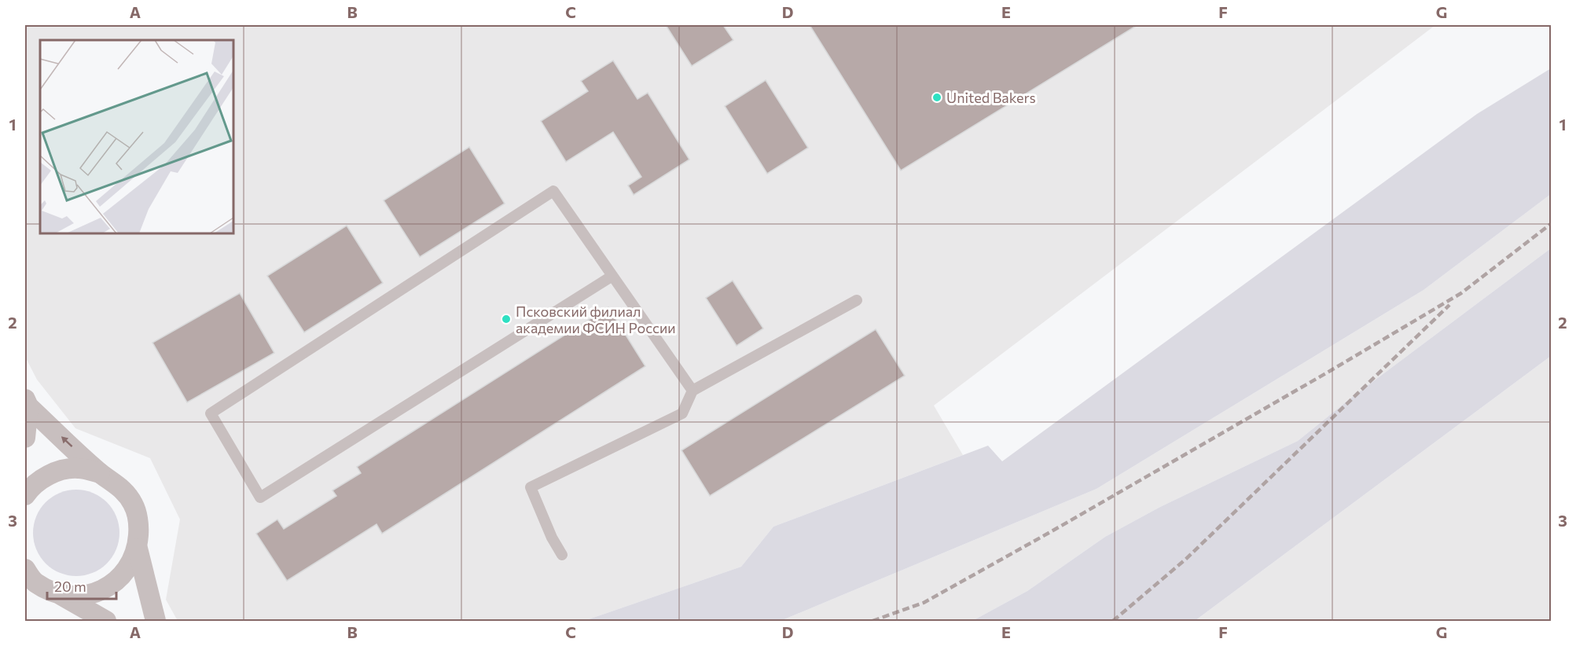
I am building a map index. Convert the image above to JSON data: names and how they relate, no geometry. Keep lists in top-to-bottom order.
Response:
{
  "places": ["United Bakers", "Псковский филиал академии ФСИН России"],
  "scale_bar": "20 m",
  "grid": {
    "columns": [
      "A",
      "B",
      "C",
      "D",
      "E",
      "F",
      "G"
    ],
    "rows": ["1", "2", "3"]
  }
}
